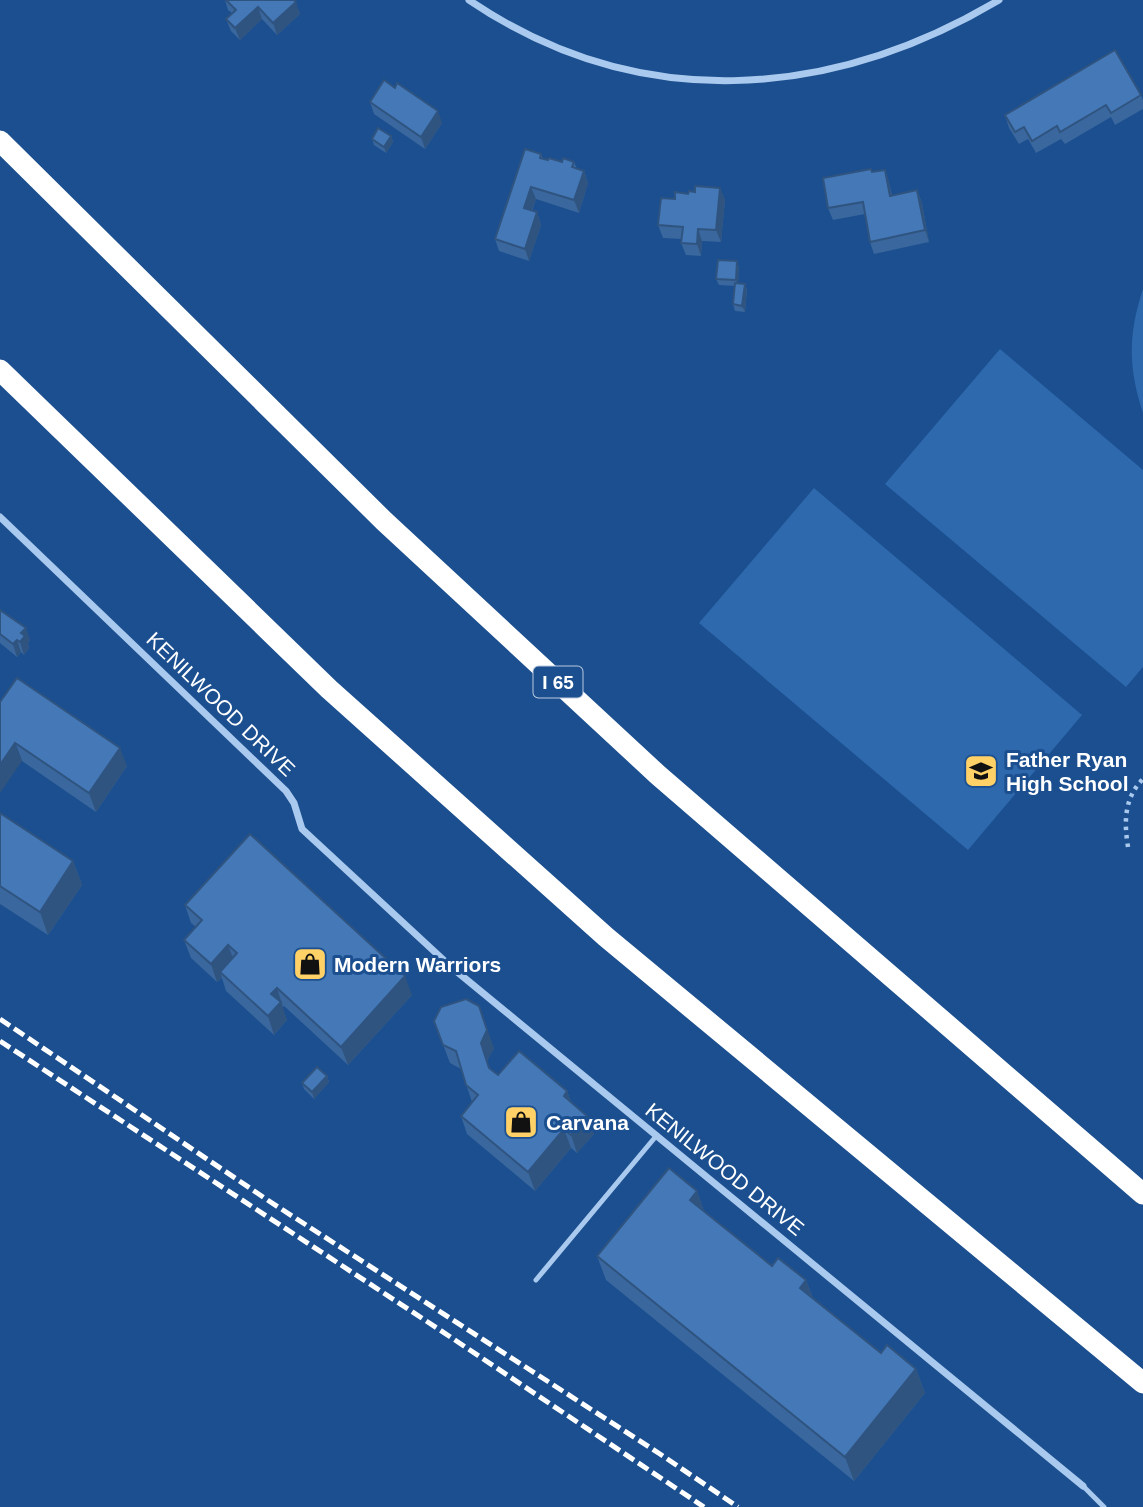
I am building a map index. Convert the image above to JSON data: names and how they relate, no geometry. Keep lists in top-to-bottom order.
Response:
{
  "streets": {
    "highway": ["I 65"],
    "street": ["KENILWOOD DRIVE"]
  },
  "places": {
    "school or university": ["Father Ryan High School"],
    "shop": ["Modern Warriors", "Carvana"]
  }
}
